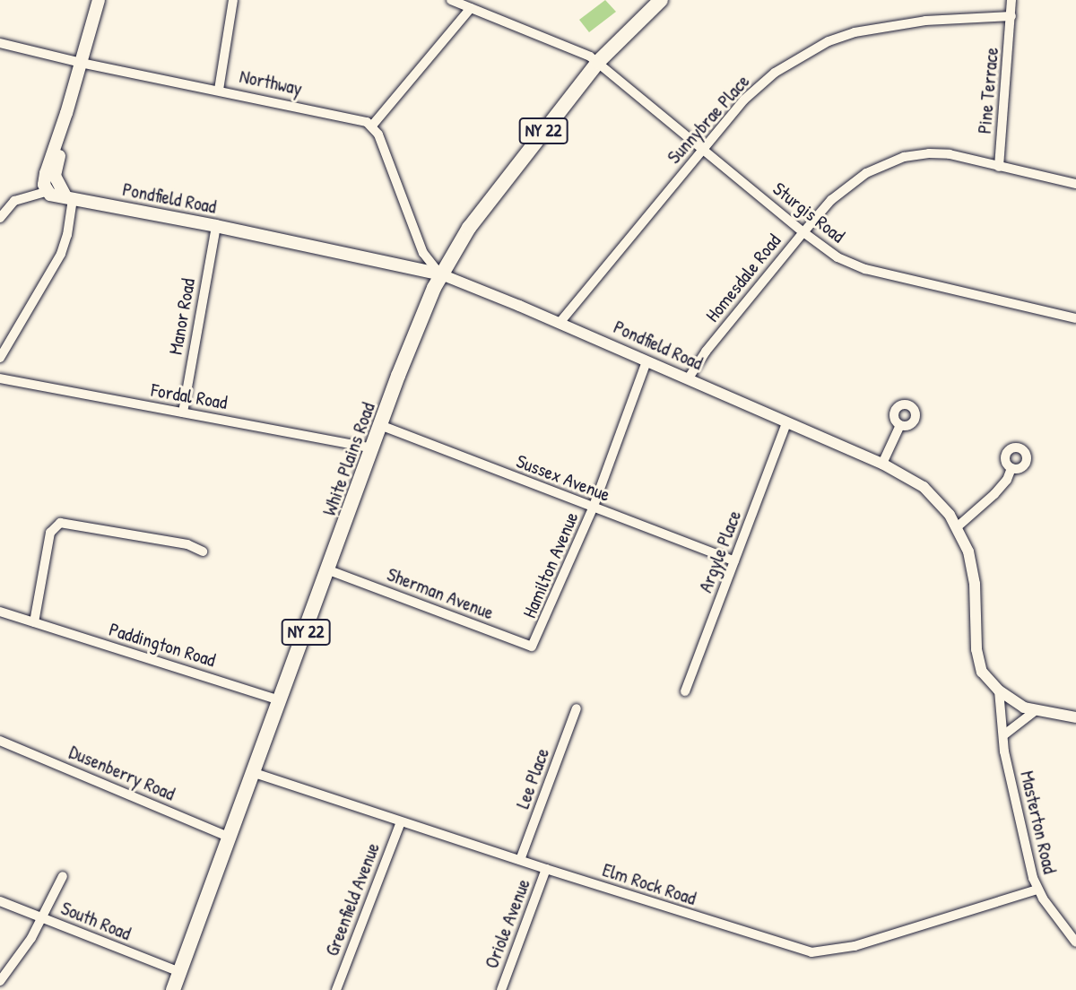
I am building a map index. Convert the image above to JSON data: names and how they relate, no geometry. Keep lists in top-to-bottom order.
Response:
{
  "streets": {
    "main road": ["NY 22", "Pondfield Road", "White Plains Road"],
    "street": [
      "Northway",
      "Pine Terrace",
      "Sunnybrae Place",
      "Sturgis Road",
      "Homesdale Road",
      "Manor Road",
      "Fordal Road",
      "Sussex Avenue",
      "Argyle Place",
      "Hamilton Avenue",
      "Sherman Avenue",
      "Paddington Road",
      "Dusenberry Road",
      "Lee Place",
      "Masterton Road",
      "Elm Rock Road",
      "Greenfield Avenue",
      "South Road",
      "Oriole Avenue"
    ]
  },
  "crossings": [
    ["Pine Terrace", "Sunnybrae Place"],
    ["Pine Terrace", "Homesdale Road"],
    ["Sunnybrae Place", "Pondfield Road"],
    ["Sunnybrae Place", "Sturgis Road"],
    ["Pondfield Road", "Homesdale Road"],
    ["Pondfield Road", "Manor Road"],
    ["Pondfield Road", "White Plains Road"],
    ["Pondfield Road", "Argyle Place"],
    ["Pondfield Road", "Hamilton Avenue"],
    ["Pondfield Road", "Masterton Road"],
    ["Sturgis Road", "Homesdale Road"],
    ["Sturgis Road", "White Plains Road"],
    ["Manor Road", "Fordal Road"],
    ["Fordal Road", "White Plains Road"],
    ["White Plains Road", "Sussex Avenue"],
    ["White Plains Road", "Sherman Avenue"],
    ["White Plains Road", "Paddington Road"],
    ["White Plains Road", "Dusenberry Road"],
    ["White Plains Road", "Elm Rock Road"],
    ["White Plains Road", "South Road"],
    ["Sussex Avenue", "Argyle Place"],
    ["Sussex Avenue", "Hamilton Avenue"],
    ["Hamilton Avenue", "Sherman Avenue"],
    ["Lee Place", "Elm Rock Road"],
    ["Masterton Road", "Elm Rock Road"],
    ["Elm Rock Road", "Greenfield Avenue"],
    ["Elm Rock Road", "Oriole Avenue"]
  ]
}
